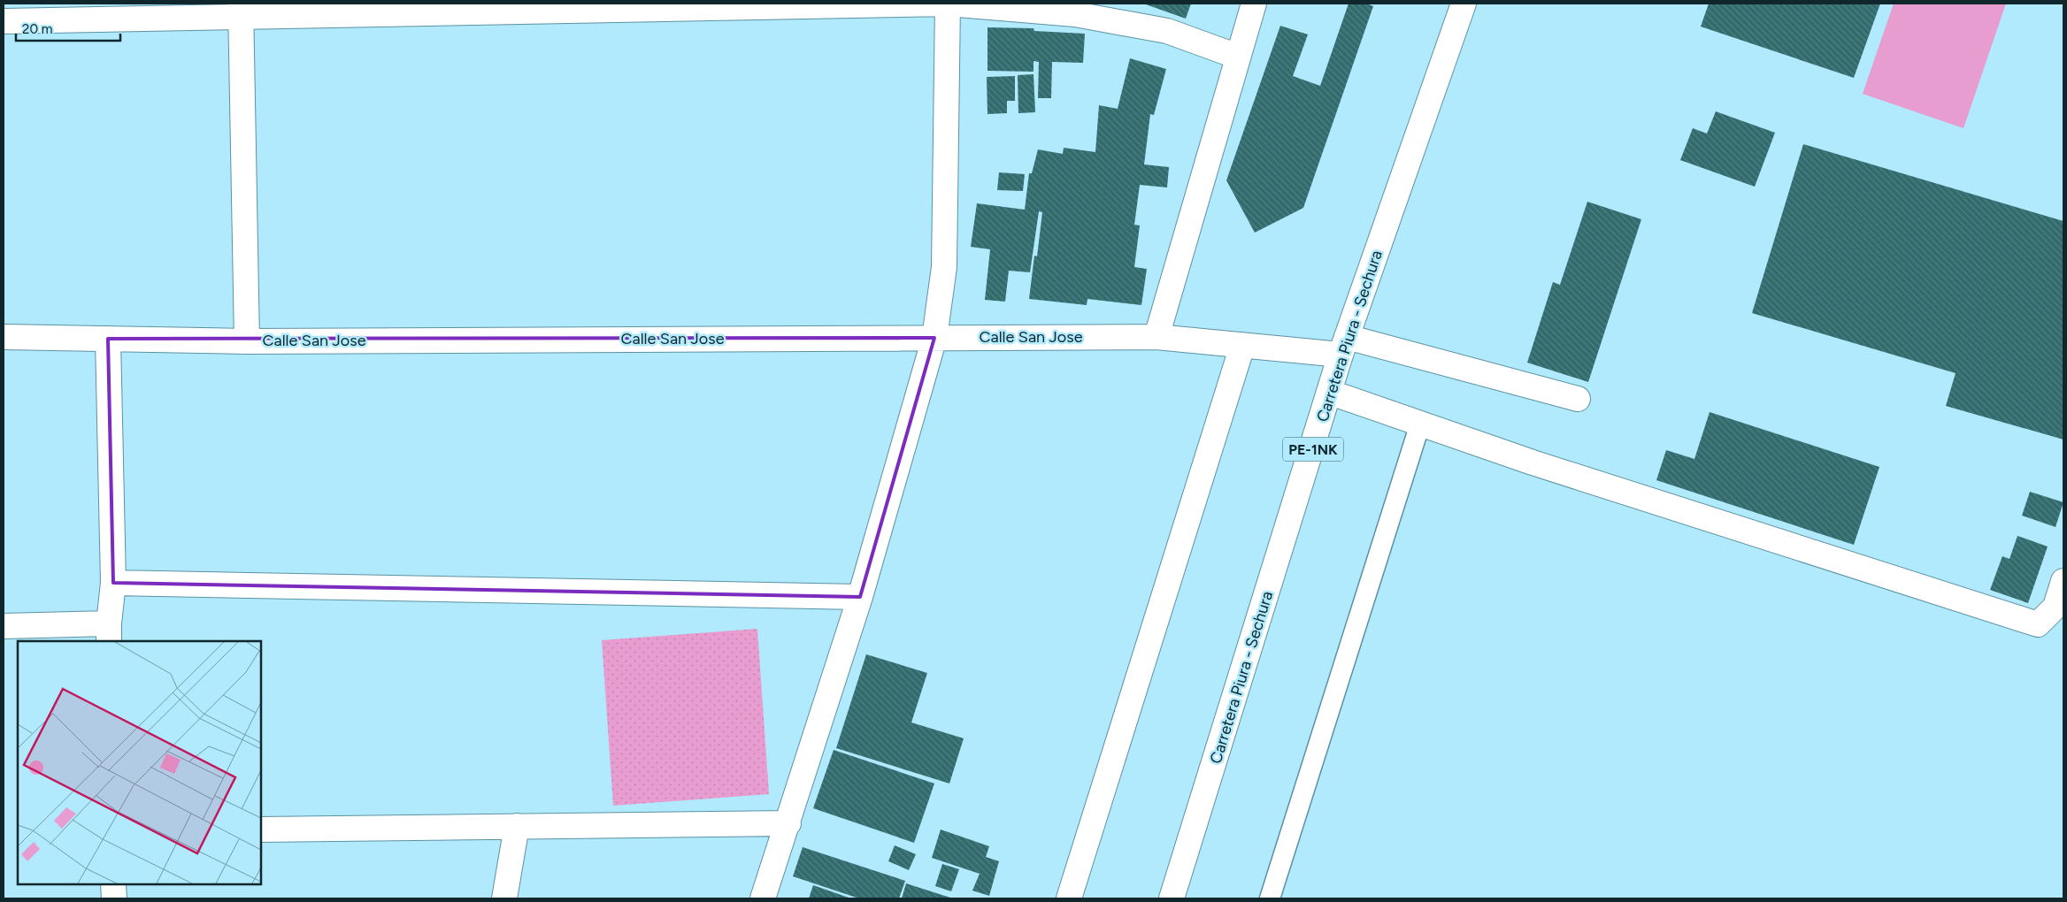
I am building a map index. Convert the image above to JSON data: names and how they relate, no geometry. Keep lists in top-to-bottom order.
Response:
{
  "streets": {
    "street": ["Carretera Piura - Sechura", "Calle San Jose", "PE-1NK"]
  },
  "crossings": [
    ["Carretera Piura - Sechura", "Calle San Jose"]
  ],
  "scale_bar": "20 m"
}
